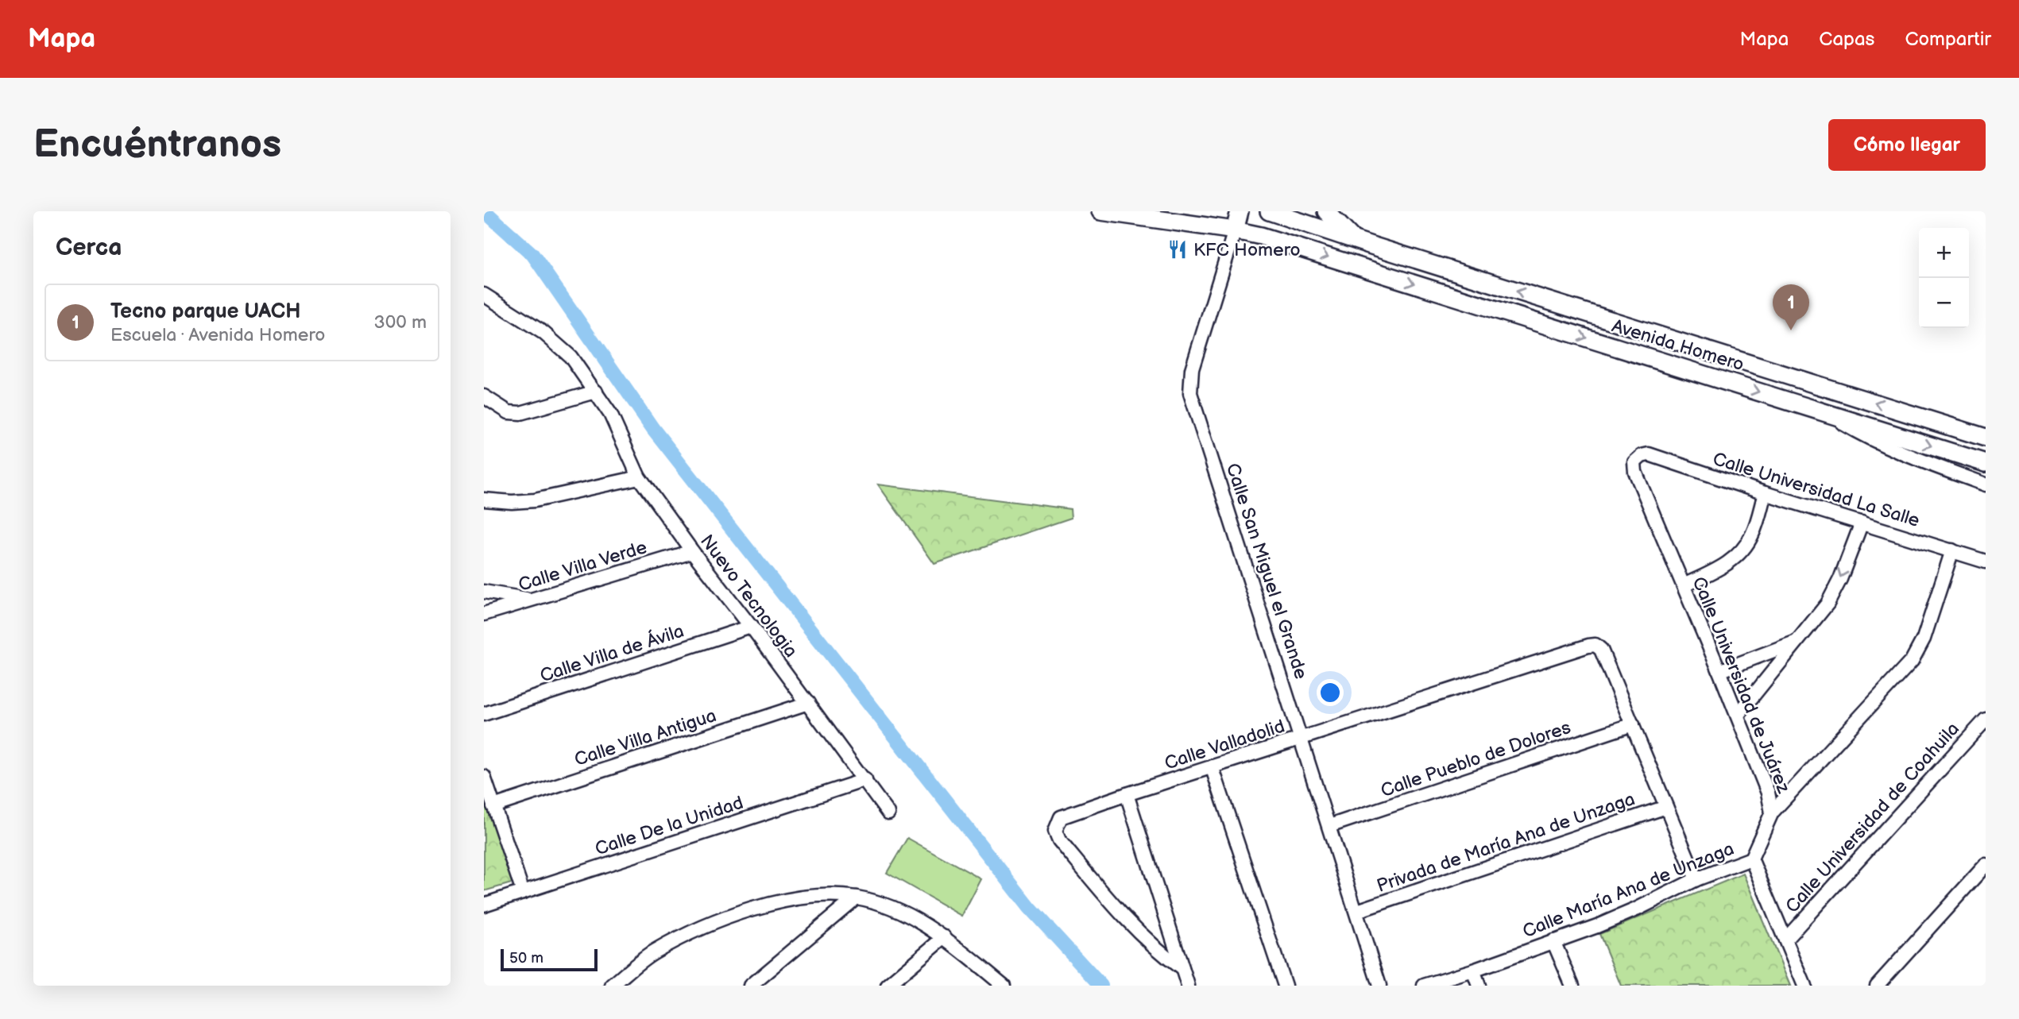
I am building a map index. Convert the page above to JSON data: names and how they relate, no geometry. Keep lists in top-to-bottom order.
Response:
{
  "streets": {
    "main road": ["Avenida Homero"],
    "street": [
      "Calle Universidad La Salle",
      "Calle Villa Verde",
      "Calle San Miguel el Grande",
      "Nuevo Tecnologia",
      "Calle Villa de Ávila",
      "Calle Universidad de Juárez",
      "Calle Villa Antigua",
      "Calle Valladolid",
      "Calle Pueblo de Dolores",
      "Calle Universidad de Coahuila",
      "Calle De la Unidad",
      "Privada de María Ana de Unzaga",
      "Calle María Ana de Unzaga"
    ]
  },
  "crossings": [
    ["Avenida Homero", "Calle San Miguel el Grande"],
    ["Calle Universidad La Salle", "Calle Universidad de Juárez"],
    ["Calle Villa Verde", "Nuevo Tecnologia"],
    ["Calle San Miguel el Grande", "Calle Valladolid"],
    ["Calle San Miguel el Grande", "Calle Pueblo de Dolores"],
    ["Calle San Miguel el Grande", "Privada de María Ana de Unzaga"],
    ["Nuevo Tecnologia", "Calle Villa de Ávila"],
    ["Nuevo Tecnologia", "Calle Villa Antigua"],
    ["Nuevo Tecnologia", "Calle De la Unidad"],
    ["Calle Universidad de Juárez", "Calle María Ana de Unzaga"],
    ["Calle Valladolid", "Calle Pueblo de Dolores"]
  ],
  "places": {
    "restaurant": ["KFC Homero"]
  },
  "scale_bar": "50 m",
  "page": {
    "header": "Mapa",
    "nav": ["Mapa", "Capas", "Compartir"],
    "buttons": "Cómo llegar",
    "title": "Encuéntranos",
    "heading": "Cerca",
    "map_buttons": ["+", "−"],
    "list": [
      {
        "mark": "1",
        "name": "Tecno parque UACH",
        "note": "Escuela · Avenida Homero",
        "value": "300 m"
      }
    ],
    "pins": "1",
    "scale": "50 m"
  }
}
